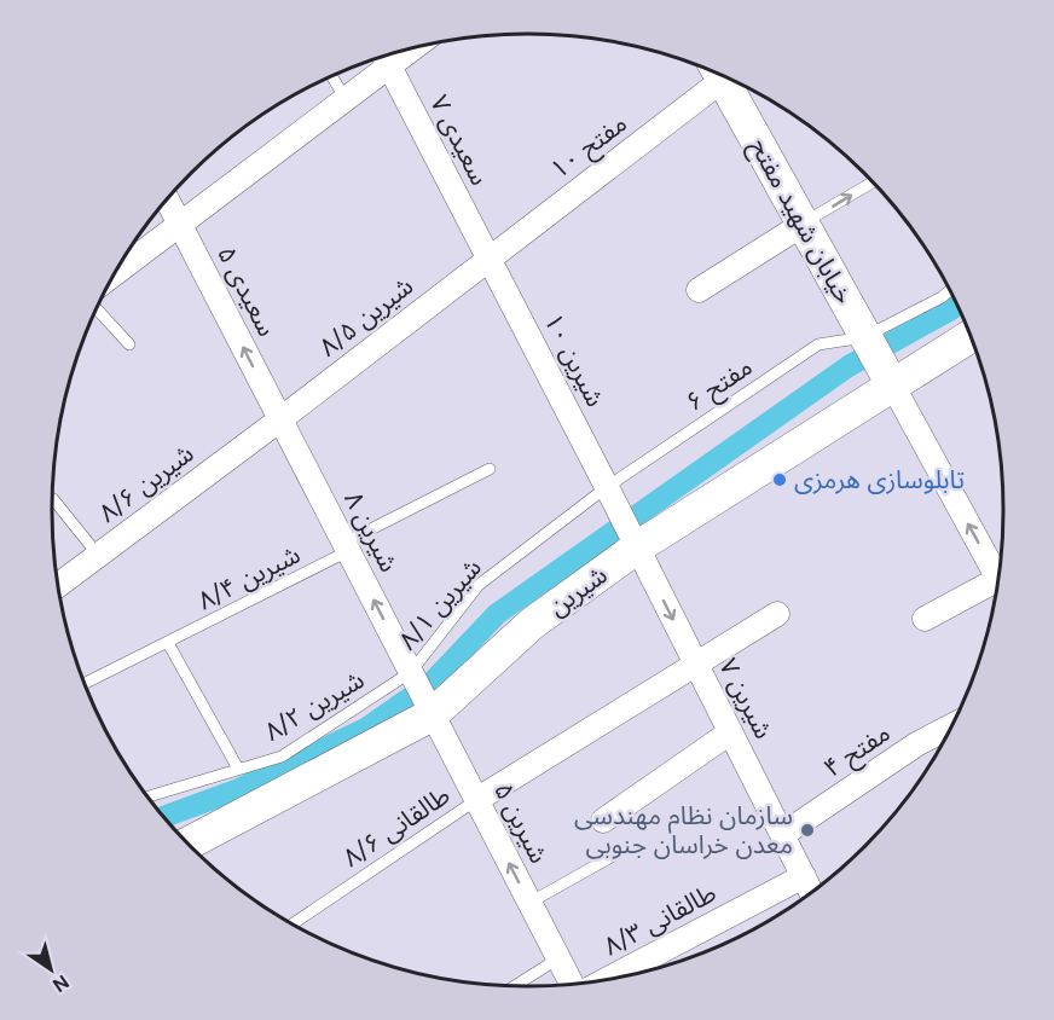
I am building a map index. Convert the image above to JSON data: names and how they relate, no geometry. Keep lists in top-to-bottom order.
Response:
{
  "streets": {
    "street": [
      "سعیدی ۷",
      "مفتح ۱۰",
      "خیابان شهید مفتح",
      "سعیدی ۵",
      "شیرین ۸/۵",
      "شیرین ۱۰",
      "شیرین ۸/۶",
      "شیرین ۸",
      "شیرین",
      "شیرین ۷",
      "مفتح ۴",
      "شیرین ۵",
      "طالقانی ۸/۳"
    ],
    "lane": [
      "مفتح ۶",
      "شیرین ۸/۴",
      "شیرین ۸/۱",
      "شیرین ۸/۲",
      "طالقانی ۸/۶"
    ]
  },
  "crossings": [
    ["سعیدی ۷", "مفتح ۱۰"],
    ["سعیدی ۷", "شیرین ۸/۵"],
    ["سعیدی ۷", "شیرین ۱۰"],
    ["مفتح ۱۰", "شیرین ۸/۵"],
    ["مفتح ۱۰", "شیرین ۱۰"],
    ["خیابان شهید مفتح", "مفتح ۶"],
    ["خیابان شهید مفتح", "شیرین"],
    ["سعیدی ۵", "شیرین ۸/۵"],
    ["سعیدی ۵", "شیرین ۸/۶"],
    ["سعیدی ۵", "شیرین ۸"],
    ["شیرین ۸/۵", "شیرین ۱۰"],
    ["شیرین ۸/۵", "شیرین ۸/۶"],
    ["شیرین ۸/۵", "شیرین ۸"],
    ["شیرین ۱۰", "مفتح ۶"],
    ["شیرین ۱۰", "شیرین"],
    ["شیرین ۱۰", "شیرین ۷"],
    ["مفتح ۶", "شیرین ۸/۱"],
    ["شیرین ۸/۶", "شیرین ۸"],
    ["شیرین ۸", "شیرین ۸/۴"],
    ["شیرین ۸", "شیرین"],
    ["شیرین ۸", "شیرین ۸/۱"],
    ["شیرین ۸", "شیرین ۸/۲"],
    ["شیرین ۸", "شیرین ۵"],
    ["شیرین", "شیرین ۷"],
    ["شیرین", "شیرین ۵"],
    ["شیرین ۸/۱", "شیرین ۸/۲"],
    ["شیرین ۷", "مفتح ۴"],
    ["شیرین ۷", "طالقانی ۸/۳"],
    ["شیرین ۵", "طالقانی ۸/۶"]
  ],
  "one_way": ["سعیدی ۵", "شیرین ۸", "شیرین ۵"],
  "places": ["تابلوسازی هرمزی", "سازمان نظام مهندسی معدن خراسان جنوبی"],
  "north": "bottom right"
}
